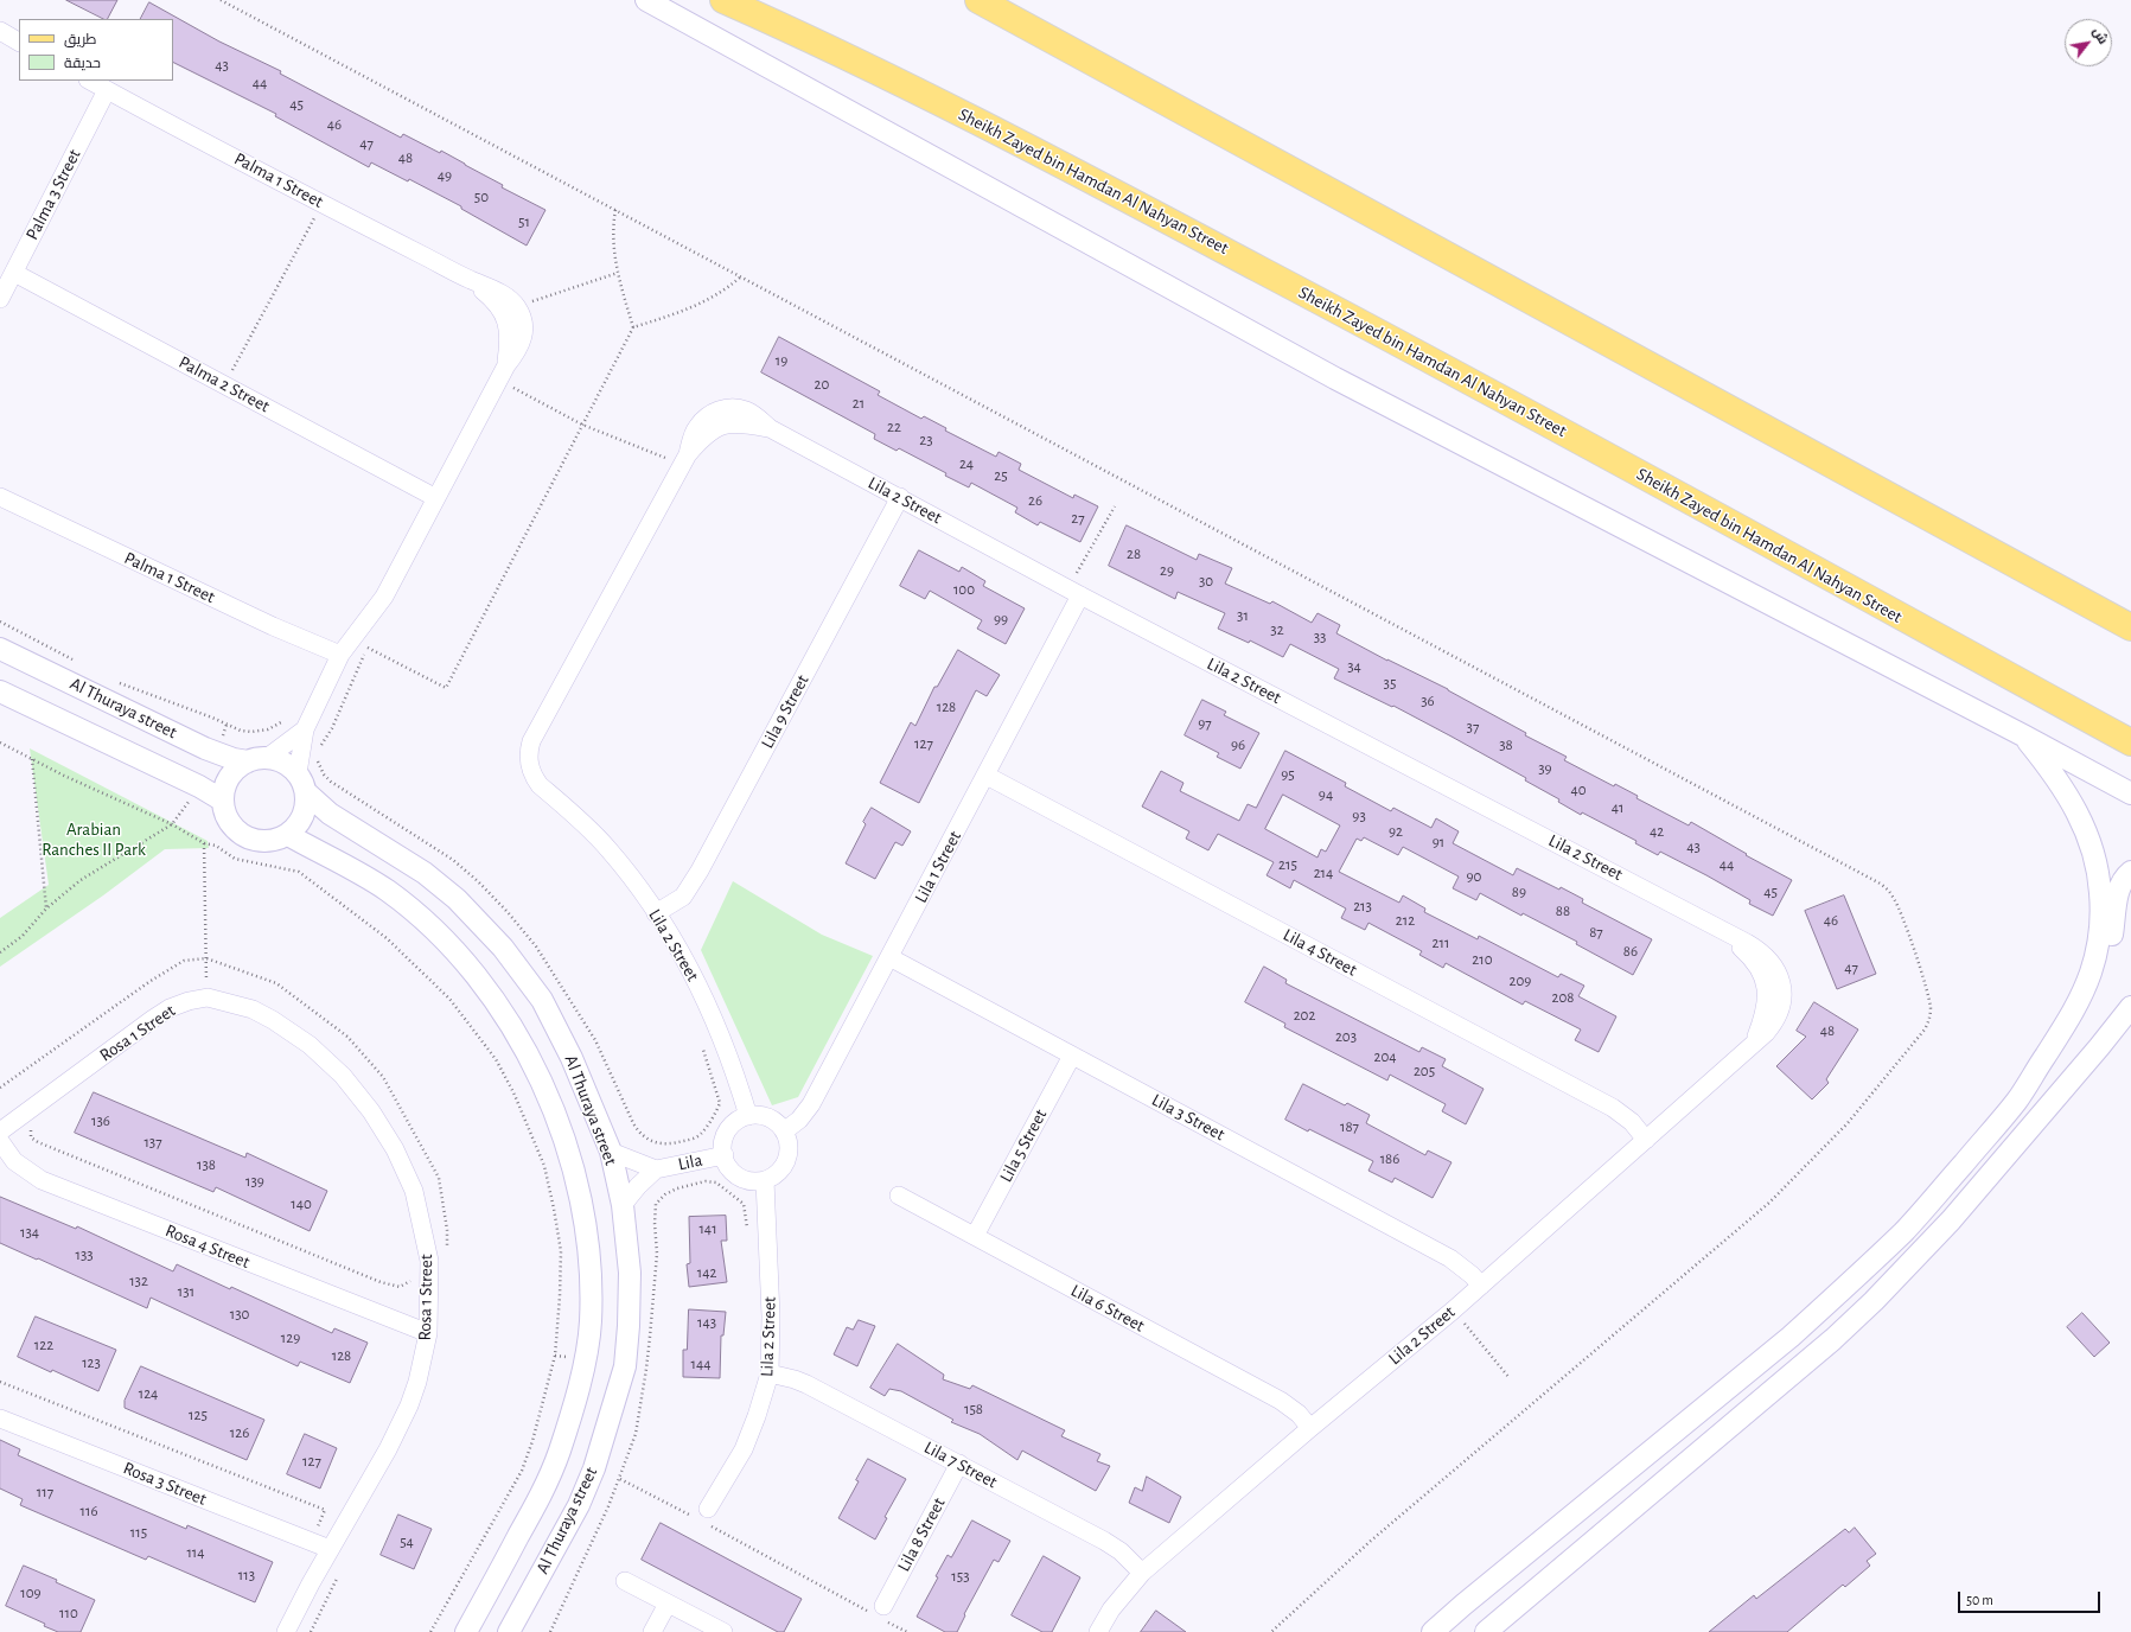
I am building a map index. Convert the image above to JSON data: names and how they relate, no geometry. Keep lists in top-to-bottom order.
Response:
{
  "streets": {
    "main road": ["Sheikh Zayed bin Hamdan Al Nahyan Street"],
    "street": [
      "Palma 1 Street",
      "Palma 3 Street",
      "Palma 2 Street",
      "Lila 2 Street",
      "Al Thuraya street",
      "Lila 9 Street",
      "Lila 1 Street",
      "Lila 4 Street",
      "Rosa 1 Street",
      "Lila 3 Street",
      "Lila 5 Street",
      "Lila",
      "Rosa 4 Street",
      "Lila 6 Street",
      "Lila 7 Street",
      "Rosa 3 Street",
      "Lila 8 Street"
    ]
  },
  "crossings": [
    ["Palma 1 Street", "Palma 3 Street"],
    ["Palma 1 Street", "Palma 2 Street"],
    ["Palma 3 Street", "Palma 2 Street"],
    ["Lila 2 Street", "Lila 9 Street"],
    ["Lila 2 Street", "Lila 1 Street"],
    ["Lila 2 Street", "Lila 4 Street"],
    ["Lila 2 Street", "Lila 3 Street"],
    ["Lila 2 Street", "Lila"],
    ["Lila 2 Street", "Lila 6 Street"],
    ["Lila 2 Street", "Lila 7 Street"],
    ["Al Thuraya street", "Lila"],
    ["Lila 1 Street", "Lila 4 Street"],
    ["Lila 1 Street", "Lila 3 Street"],
    ["Lila 1 Street", "Lila"],
    ["Rosa 1 Street", "Rosa 4 Street"],
    ["Rosa 1 Street", "Rosa 3 Street"],
    ["Lila 3 Street", "Lila 5 Street"],
    ["Lila 5 Street", "Lila 6 Street"],
    ["Lila 7 Street", "Lila 8 Street"]
  ],
  "parks": ["Arabian Ranches II Park"],
  "house_numbers": [
    "43",
    "44",
    "45",
    "46",
    "47",
    "48",
    "49",
    "50",
    "51",
    "19",
    "20",
    "21",
    "22",
    "23",
    "24",
    "25",
    "26",
    "27",
    "28",
    "29",
    "30",
    "100",
    "31",
    "99",
    "32",
    "33",
    "34",
    "35",
    "36",
    "128",
    "97",
    "37",
    "127",
    "96",
    "38",
    "39",
    "95",
    "40",
    "94",
    "41",
    "93",
    "92",
    "42",
    "91",
    "43",
    "215",
    "44",
    "214",
    "90",
    "89",
    "45",
    "213",
    "88",
    "212",
    "46",
    "87",
    "211",
    "86",
    "210",
    "47",
    "209",
    "208",
    "202",
    "48",
    "203",
    "204",
    "205",
    "136",
    "187",
    "137",
    "186",
    "138",
    "139",
    "140",
    "141",
    "134",
    "133",
    "142",
    "132",
    "131",
    "130",
    "143",
    "129",
    "122",
    "128",
    "123",
    "144",
    "124",
    "158",
    "125",
    "126",
    "127",
    "117",
    "116",
    "115",
    "54",
    "114",
    "113",
    "153",
    "109",
    "110"
  ],
  "legend": ["طريق", "حديقة"],
  "scale_bar": "50 m",
  "north": "top right"
}
